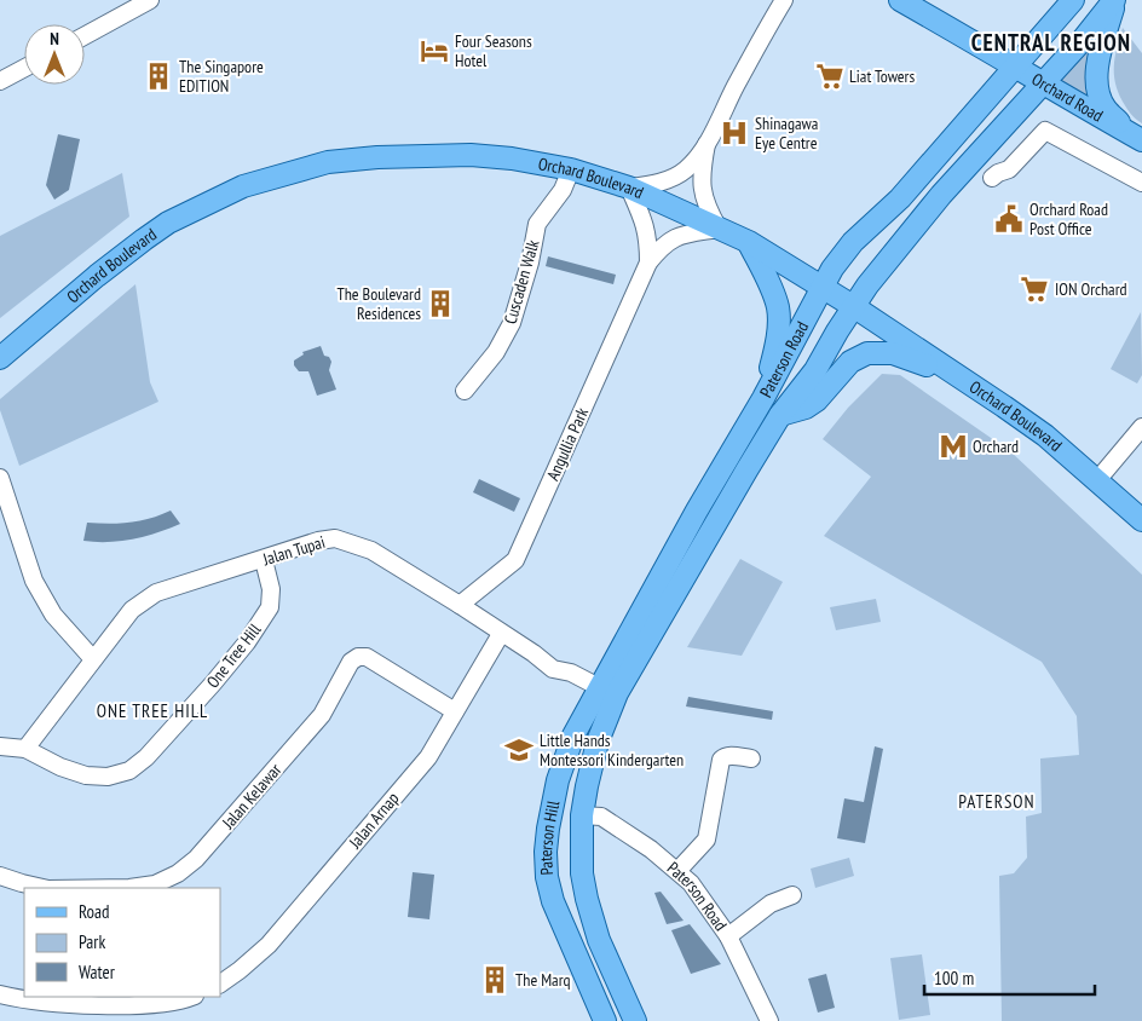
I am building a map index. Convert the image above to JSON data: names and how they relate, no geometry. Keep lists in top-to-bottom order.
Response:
{
  "streets": {
    "main road": [
      "Orchard Road",
      "Orchard Boulevard",
      "Paterson Road",
      "Paterson Hill"
    ],
    "street": [
      "Cuscaden Walk",
      "Angullia Park",
      "Jalan Tupai",
      "One Tree Hill",
      "Jalan Kelawar",
      "Jalan Arnap"
    ]
  },
  "crossings": [
    ["Orchard Road", "Paterson Road"],
    ["Orchard Boulevard", "Cuscaden Walk"],
    ["Orchard Boulevard", "Paterson Road"],
    ["Orchard Boulevard", "Angullia Park"],
    ["Paterson Road", "Jalan Tupai"],
    ["Paterson Road", "Paterson Hill"],
    ["Angullia Park", "Jalan Tupai"],
    ["Jalan Tupai", "One Tree Hill"],
    ["Jalan Tupai", "Jalan Arnap"],
    ["Jalan Tupai", "Paterson Hill"],
    ["Jalan Kelawar", "Jalan Arnap"]
  ],
  "districts": ["CENTRAL REGION", "ONE TREE HILL", "PATERSON"],
  "places": {
    "hotel": ["Four Seasons Hotel"],
    "building": ["The Singapore EDITION", "The Boulevard Residences", "The Marq"],
    "supermarket": ["Liat Towers", "ION Orchard"],
    "hospital": ["Shinagawa Eye Centre"],
    "public building": ["Orchard Road Post Office"],
    "metro station": ["Orchard"],
    "school or university": ["Little Hands Montessori Kindergarten"]
  },
  "legend": ["Road", "Park", "Water"],
  "scale_bar": "100 m",
  "north": "top"
}
